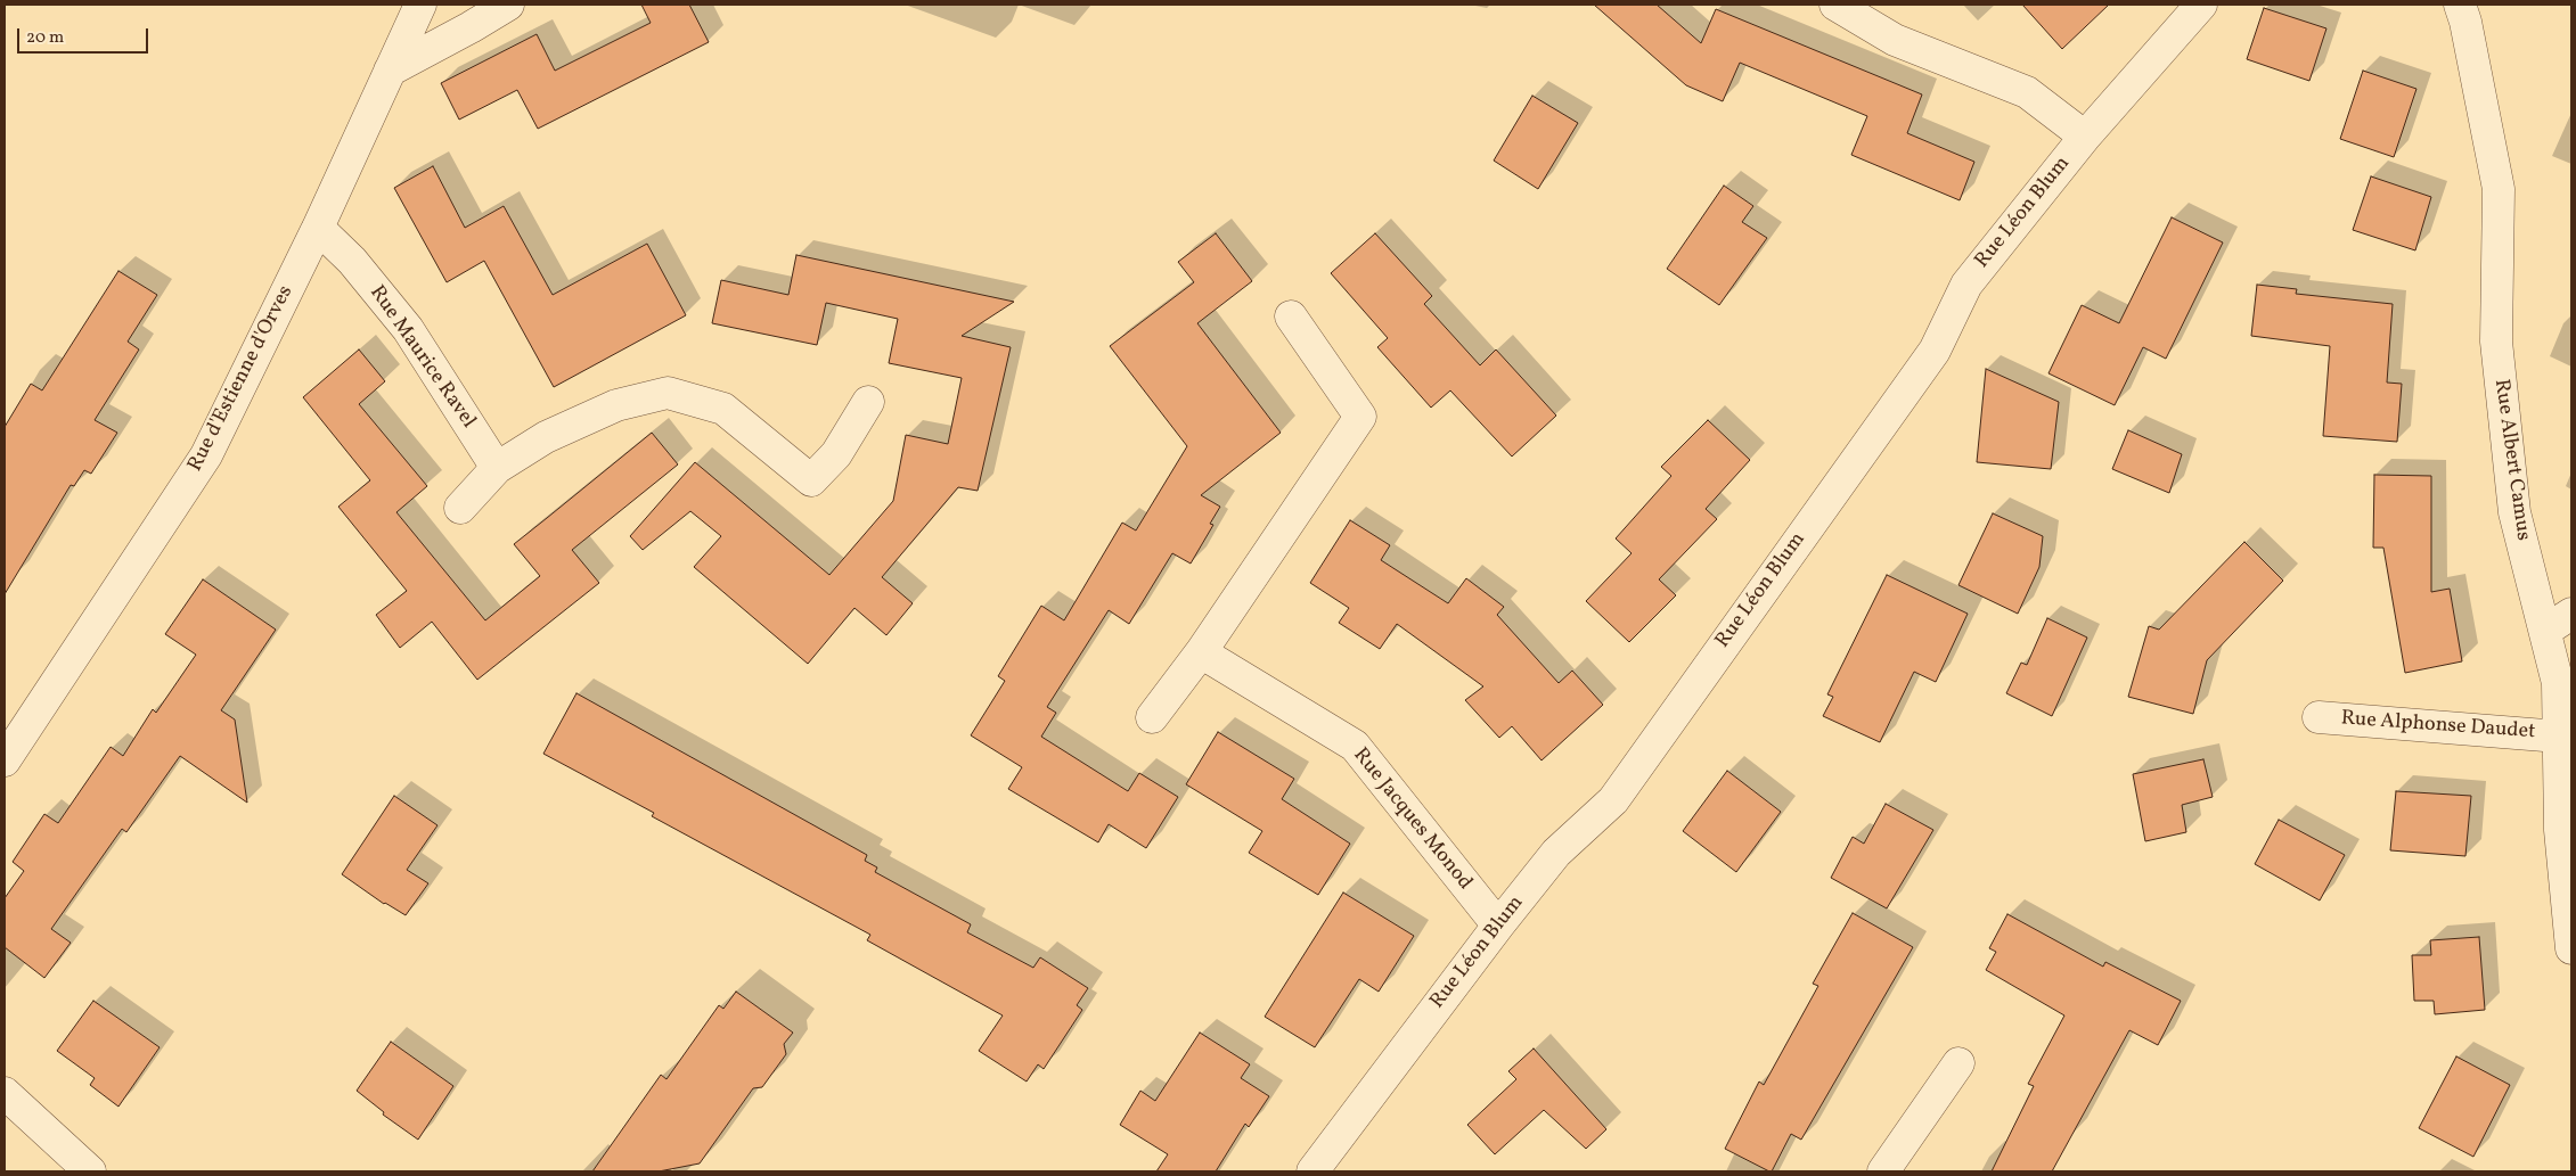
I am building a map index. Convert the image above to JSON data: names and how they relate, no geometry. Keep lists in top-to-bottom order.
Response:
{
  "streets": {
    "street": [
      "Rue Léon Blum",
      "Rue Maurice Ravel",
      "Rue d'Estienne d'Orves",
      "Rue Albert Camus",
      "Rue Alphonse Daudet",
      "Rue Jacques Monod"
    ]
  },
  "crossings": [
    ["Rue Léon Blum", "Rue Jacques Monod"],
    ["Rue Maurice Ravel", "Rue d'Estienne d'Orves"],
    ["Rue Albert Camus", "Rue Alphonse Daudet"]
  ],
  "scale_bar": "20 m"
}
